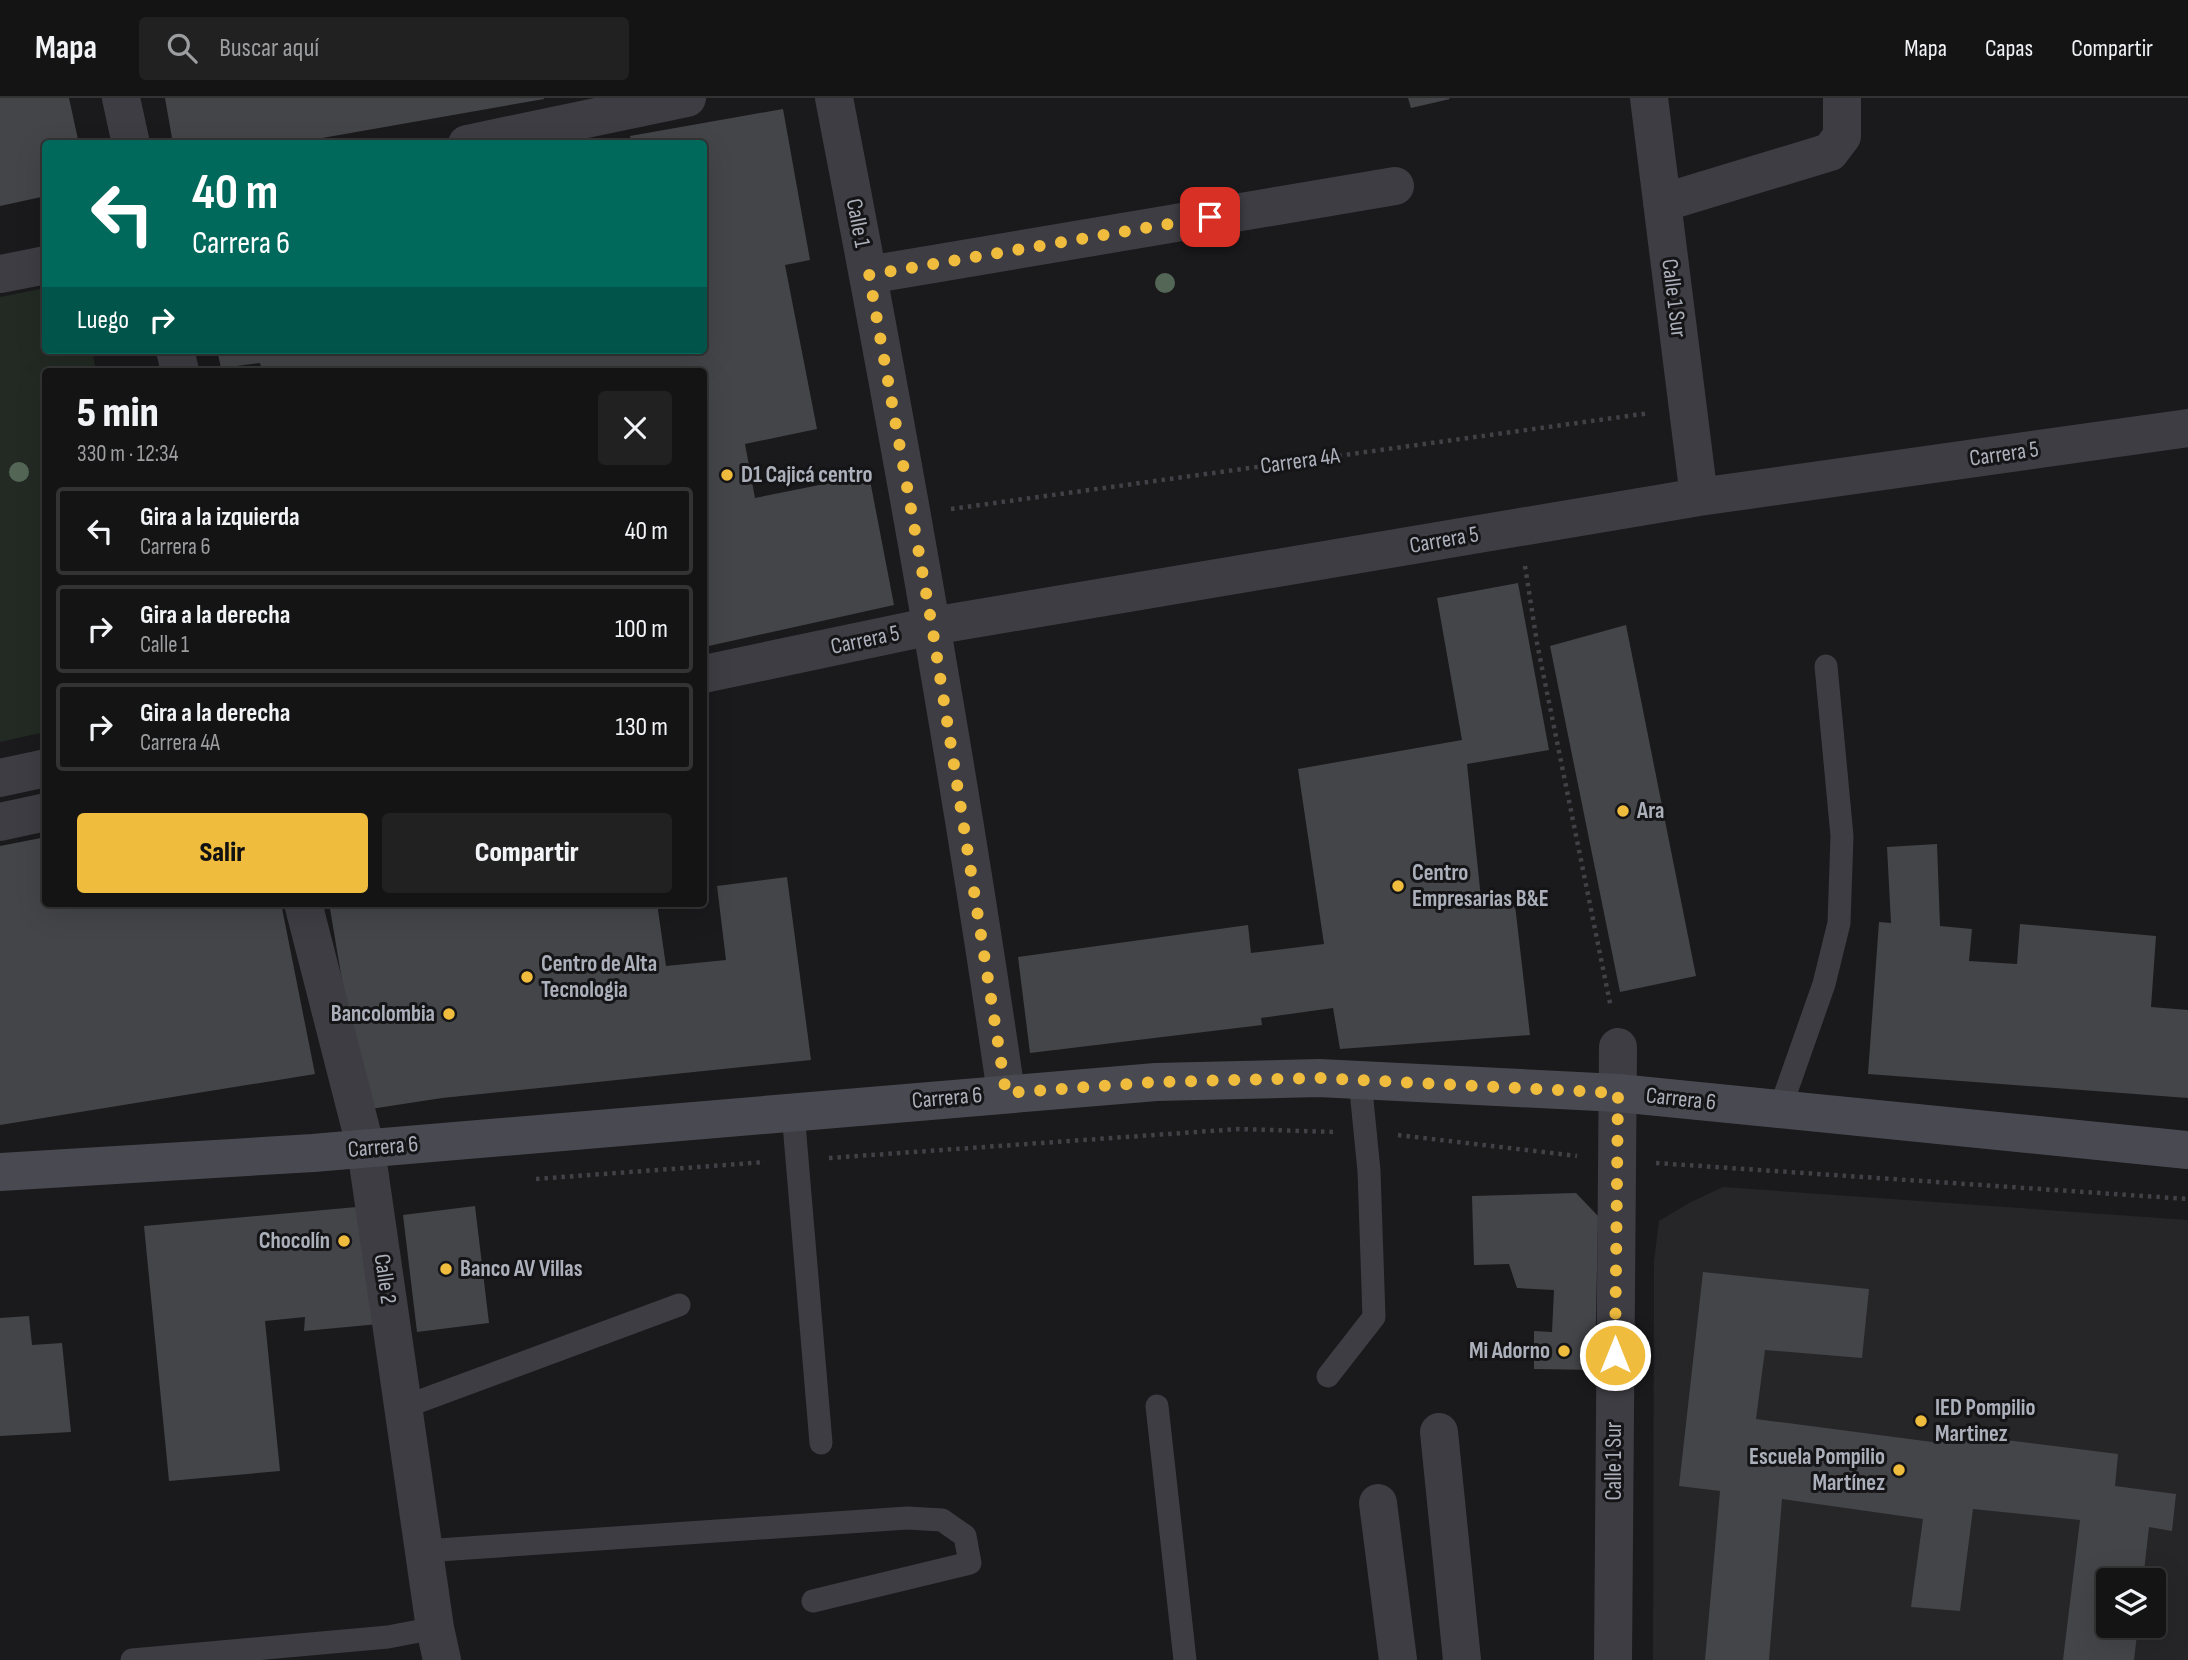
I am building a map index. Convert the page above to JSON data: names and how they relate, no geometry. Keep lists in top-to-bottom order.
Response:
{
  "streets": {
    "main road": ["Carrera 6"],
    "street": [
      "Calle 1",
      "Calle 1 Sur",
      "Carrera 5",
      "Calle 2"
    ],
    "path": ["Carrera 4A"]
  },
  "crossings": [
    ["Calle 1", "Carrera 5"],
    ["Calle 1", "Carrera 4A"],
    ["Calle 1", "Carrera 6"],
    ["Calle 1 Sur", "Carrera 5"],
    ["Calle 1 Sur", "Carrera 4A"],
    ["Calle 1 Sur", "Carrera 6"],
    ["Carrera 6", "Calle 2"]
  ],
  "places": [
    "D1 Cajicá centro",
    "Ara",
    "Centro Empresarias B&E",
    "Centro de Alta Tecnologia",
    "Bancolombia",
    "Chocolín",
    "Banco AV Villas",
    "Mi Adorno",
    "IED Pompilio Martinez",
    "Escuela Pompilio Martínez"
  ],
  "page": {
    "header": "Mapa",
    "search": "Buscar aquí",
    "nav": ["Mapa", "Capas", "Compartir"],
    "turn": ["40 m", "Carrera 6"],
    "then": "Luego",
    "heading": ["5 min", "330 m · 12:34"],
    "list": [
      {
        "name": "Gira a la izquierda",
        "note": "Carrera 6",
        "value": "40 m"
      },
      {
        "name": "Gira a la derecha",
        "note": "Calle 1",
        "value": "100 m"
      },
      {
        "name": "Gira a la derecha",
        "note": "Carrera 4A",
        "value": "130 m"
      }
    ],
    "buttons": ["Salir", "Compartir"]
  }
}
